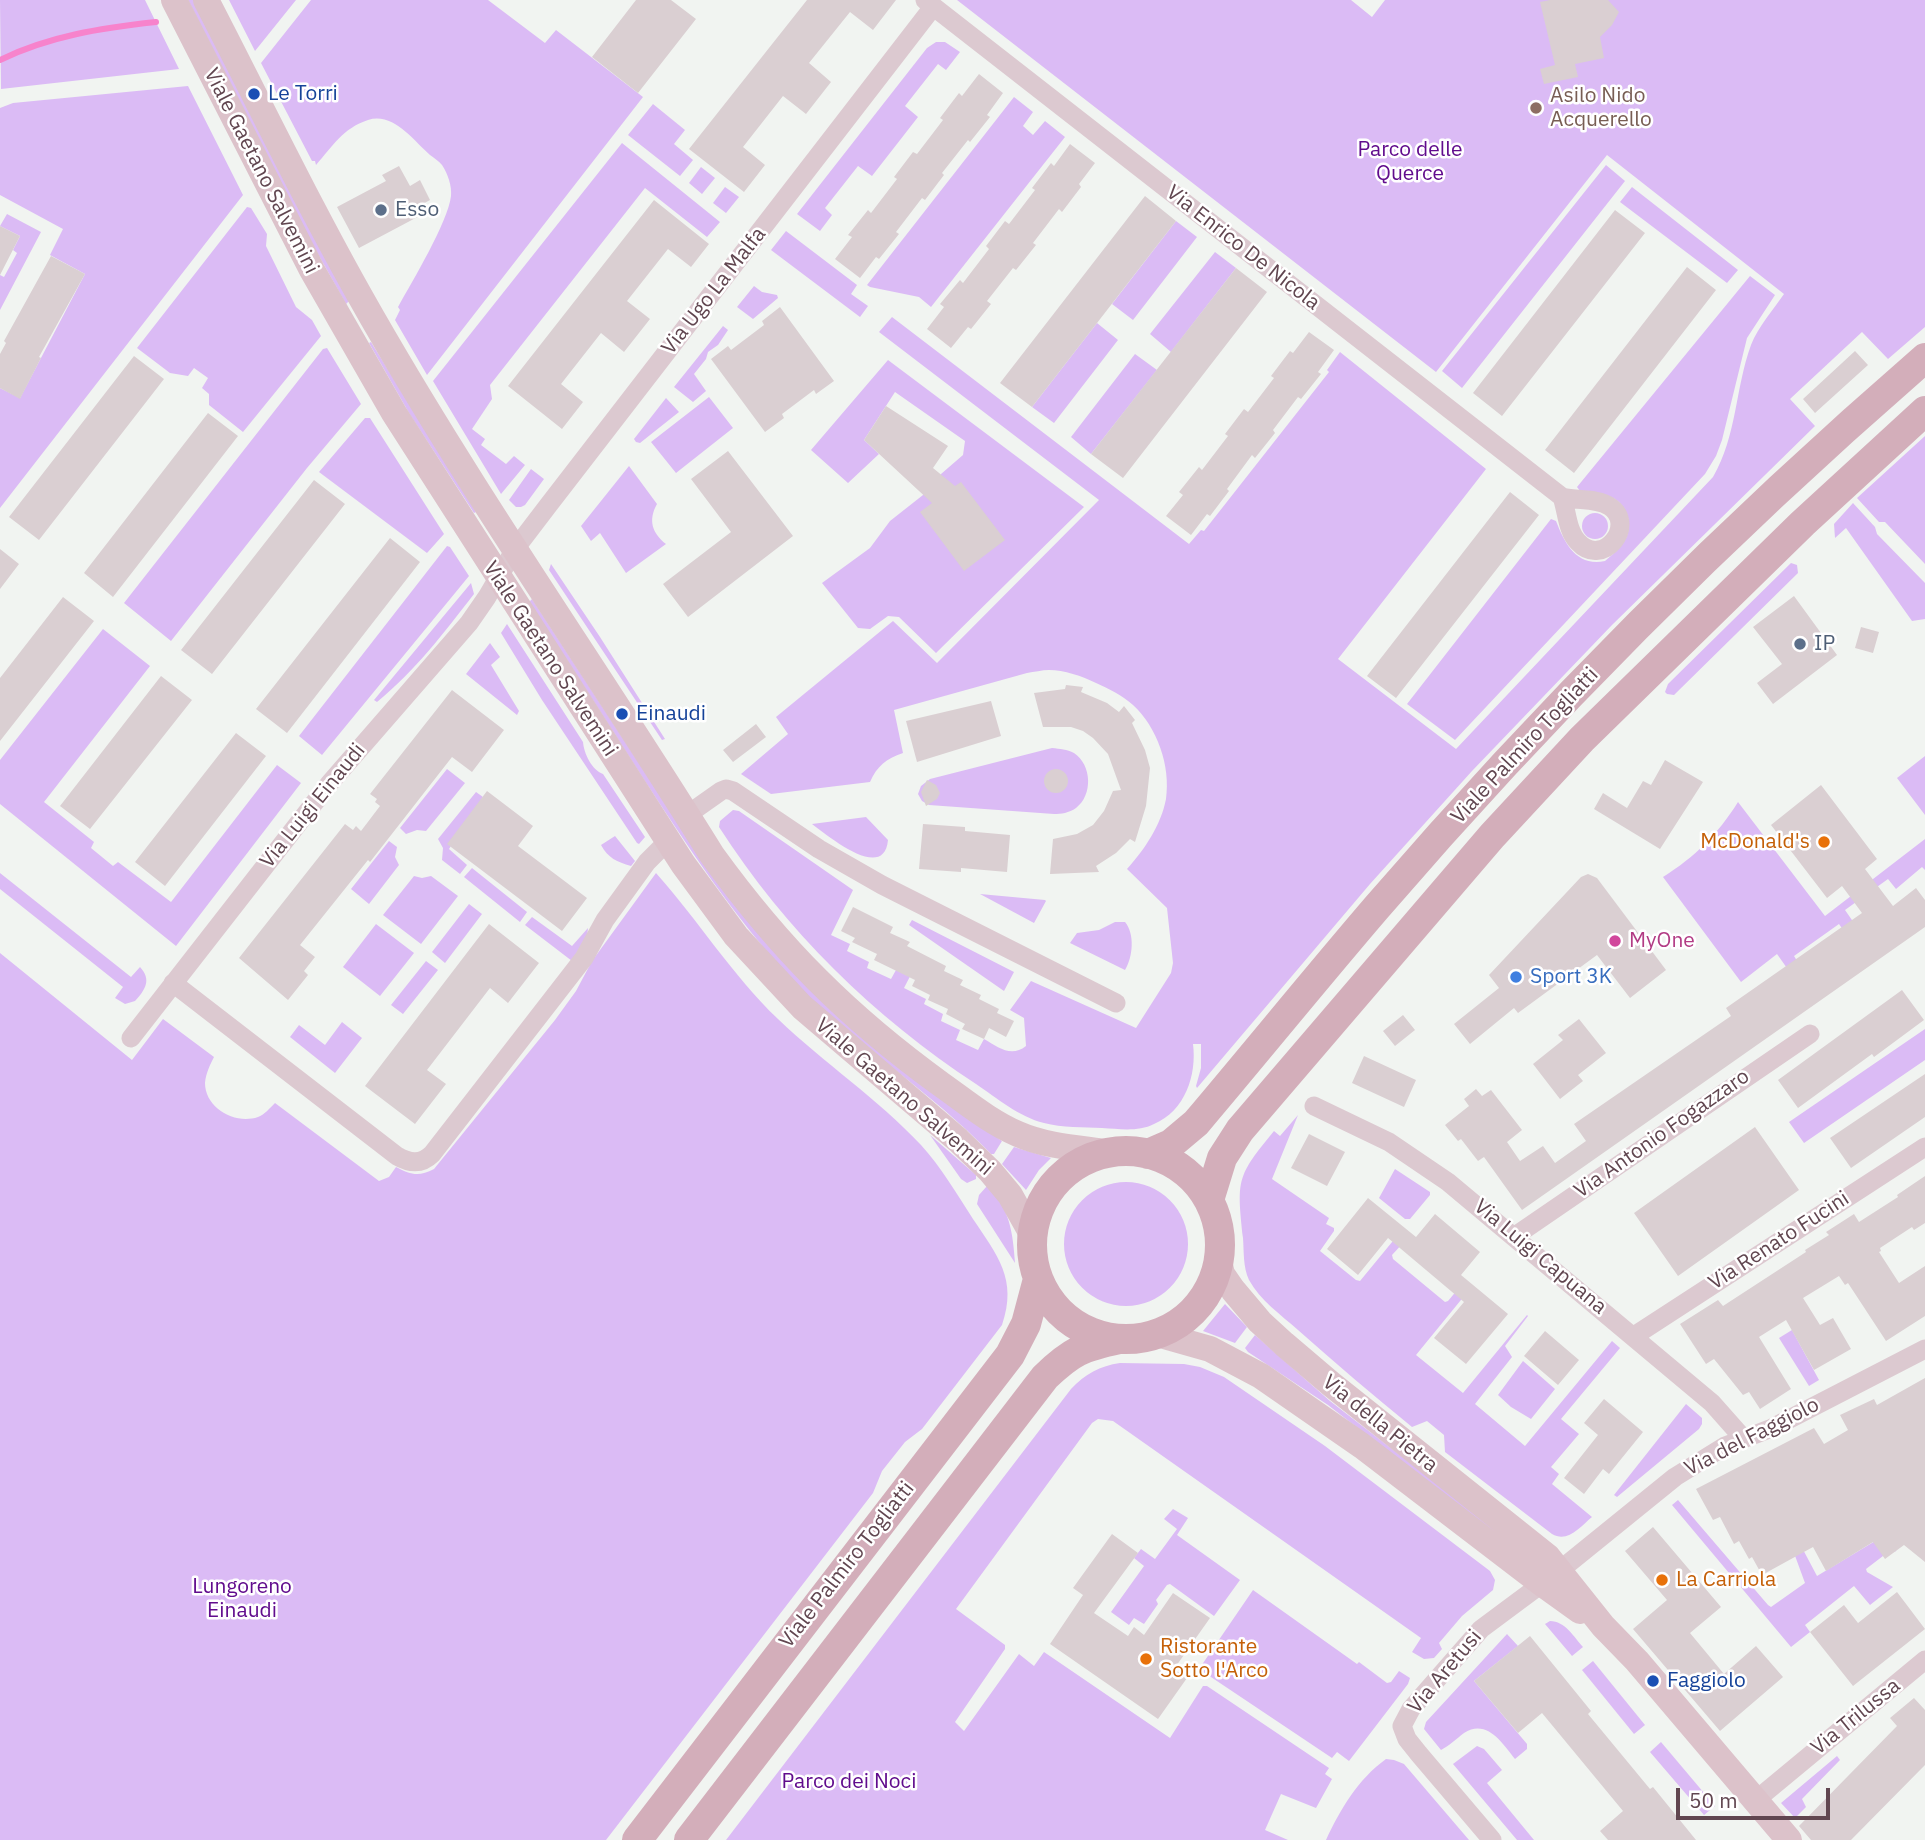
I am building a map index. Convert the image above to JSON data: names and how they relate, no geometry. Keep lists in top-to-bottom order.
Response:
{
  "streets": {
    "main road": ["Viale Gaetano Salvemini", "Viale Palmiro Togliatti", "Via della Pietra"],
    "street": [
      "Via Enrico De Nicola",
      "Via Ugo La Malfa",
      "Via Luigi Einaudi",
      "Via Antonio Fogazzaro",
      "Via Renato Fucini",
      "Via Luigi Capuana",
      "Via del Faggiolo",
      "Via Aretusi",
      "Via Trilussa"
    ]
  },
  "crossings": [
    ["Viale Gaetano Salvemini", "Via Ugo La Malfa"],
    ["Viale Gaetano Salvemini", "Viale Palmiro Togliatti"],
    ["Viale Gaetano Salvemini", "Via Luigi Einaudi"],
    ["Viale Gaetano Salvemini", "Via della Pietra"],
    ["Via Enrico De Nicola", "Via Ugo La Malfa"],
    ["Via Ugo La Malfa", "Via Luigi Einaudi"],
    ["Viale Palmiro Togliatti", "Via della Pietra"],
    ["Via Antonio Fogazzaro", "Via Luigi Capuana"],
    ["Via Renato Fucini", "Via Luigi Capuana"],
    ["Via Luigi Capuana", "Via del Faggiolo"],
    ["Via della Pietra", "Via del Faggiolo"],
    ["Via della Pietra", "Via Aretusi"],
    ["Via della Pietra", "Via Trilussa"],
    ["Via del Faggiolo", "Via Aretusi"]
  ],
  "parks": ["Parco delle Querce", "Lungoreno Einaudi", "Parco dei Noci"],
  "places": [
    "Le Torri",
    "Asilo Nido Acquerello",
    "Esso",
    "IP",
    "Einaudi",
    "McDonald's",
    "MyOne",
    "Sport 3K",
    "La Carriola",
    "Ristorante Sotto l'Arco",
    "Faggiolo"
  ],
  "scale_bar": "50 m"
}
